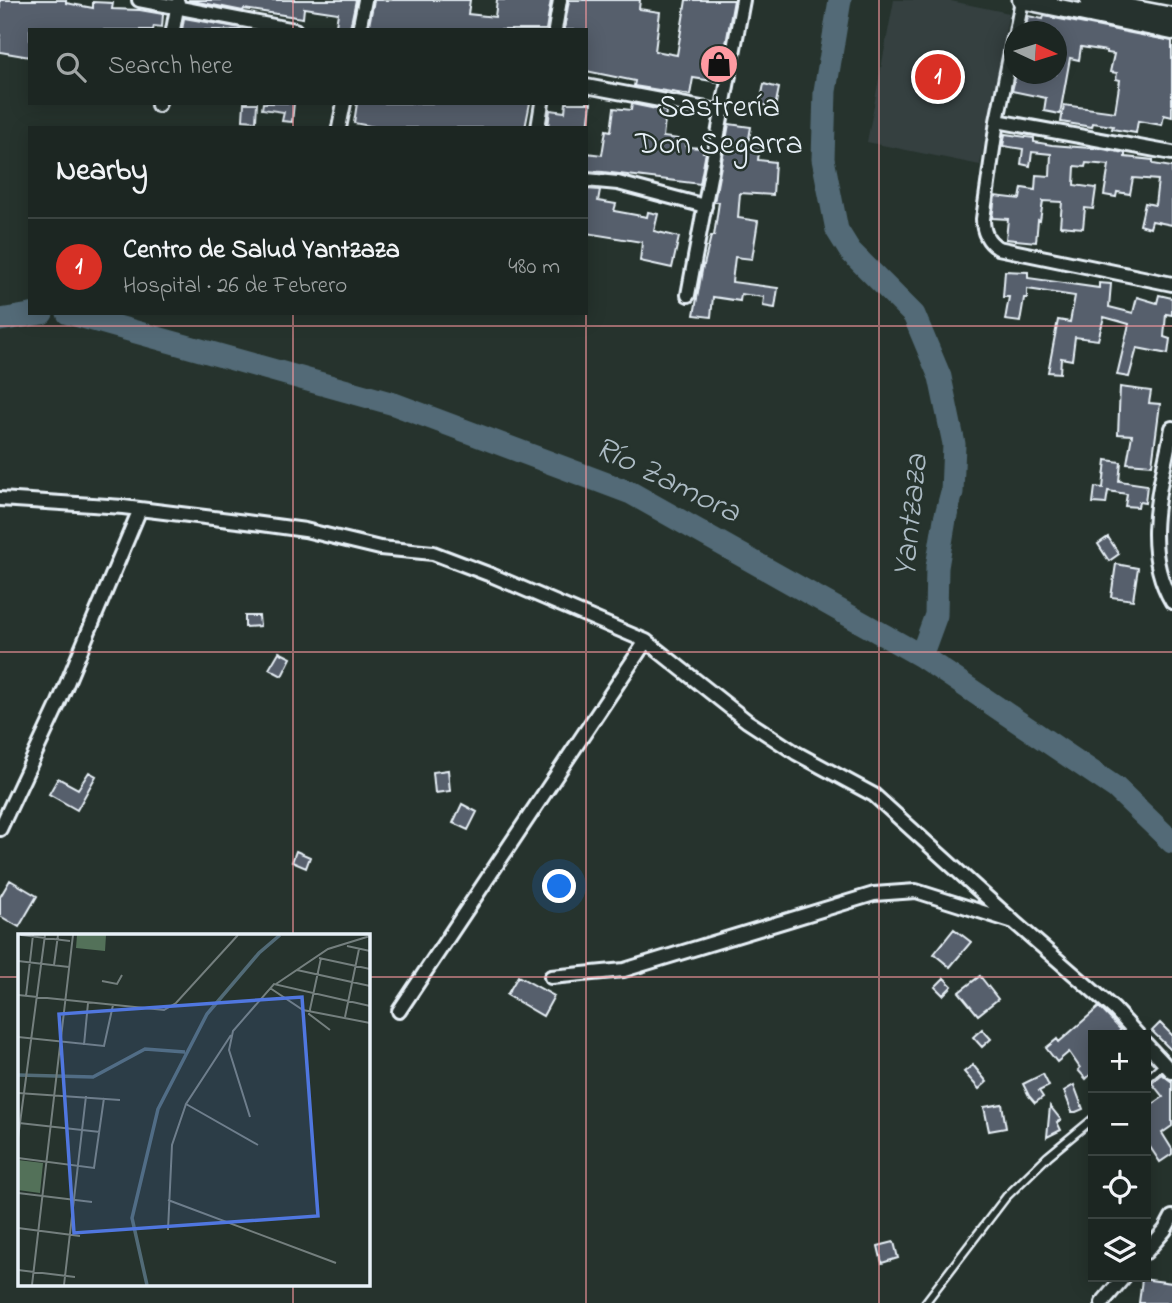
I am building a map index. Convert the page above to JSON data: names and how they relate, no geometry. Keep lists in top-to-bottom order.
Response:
{
  "water": ["Río Zamora", "Yantzaza"],
  "places": {
    "shop": ["Sastrería Don Segarra"]
  },
  "north": "right",
  "page": {
    "search": "Search here",
    "pins": "1",
    "heading": "Nearby",
    "list": [
      {
        "mark": "1",
        "name": "Centro de Salud Yantzaza",
        "note": "Hospital · 26 de Febrero",
        "value": "480 m"
      }
    ],
    "map_buttons": ["+", "−"]
  }
}
